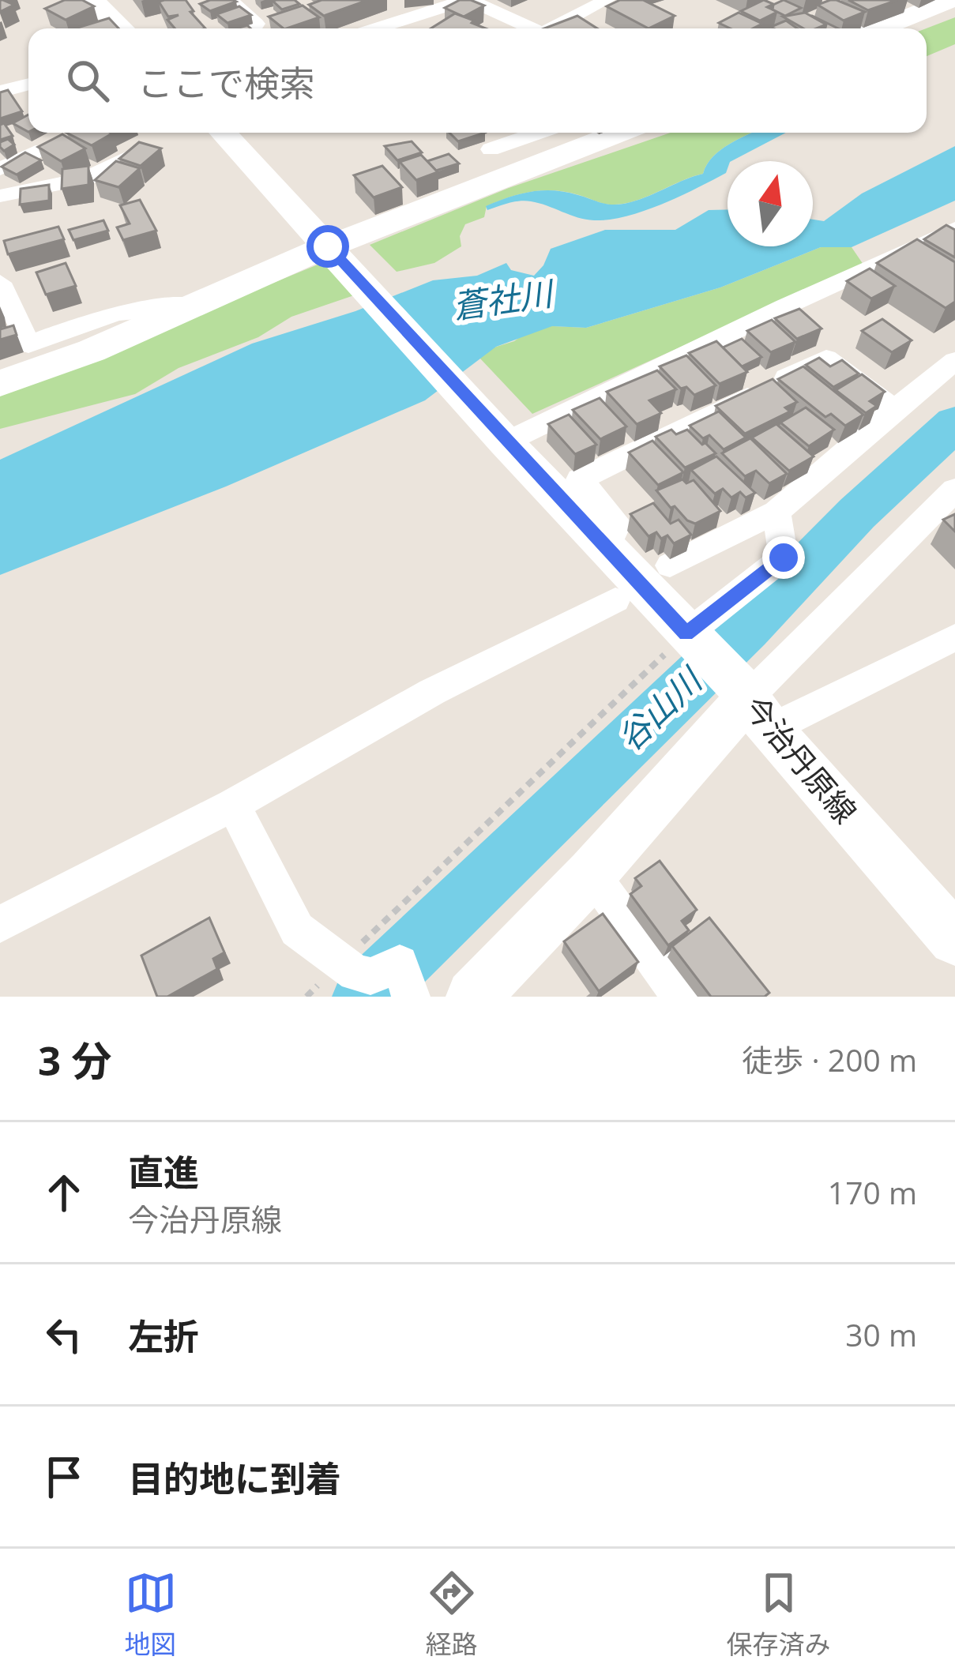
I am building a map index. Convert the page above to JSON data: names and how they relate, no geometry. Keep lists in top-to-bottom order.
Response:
{
  "streets": {
    "street": ["今治丹原線"]
  },
  "water": ["蒼社川", "谷山川"],
  "north": "top",
  "page": {
    "search": "ここで検索",
    "heading": ["3 分", "徒歩 · 200 m"],
    "list": [
      ["直進", "今治丹原線", "170 m"],
      ["左折", "30 m"],
      "目的地に到着"
    ],
    "nav": ["地図", "経路", "保存済み"]
  }
}
